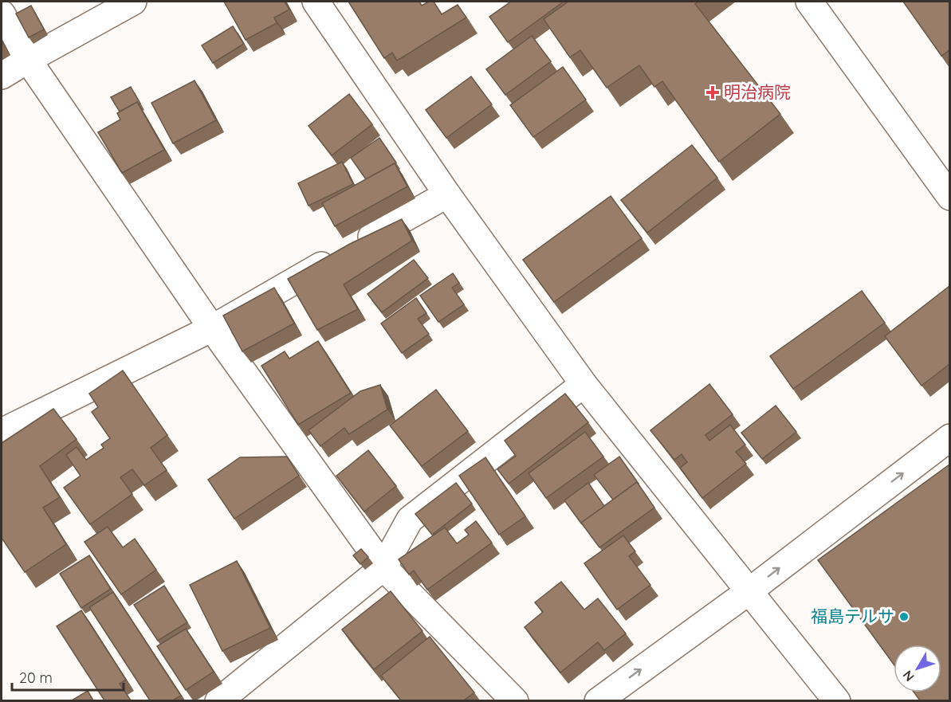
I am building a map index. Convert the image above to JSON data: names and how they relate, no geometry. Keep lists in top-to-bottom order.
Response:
{
  "places": {
    "health": ["明治病院"],
    "other": ["福島テルサ"]
  },
  "scale_bar": "20 m",
  "north": "bottom left"
}
